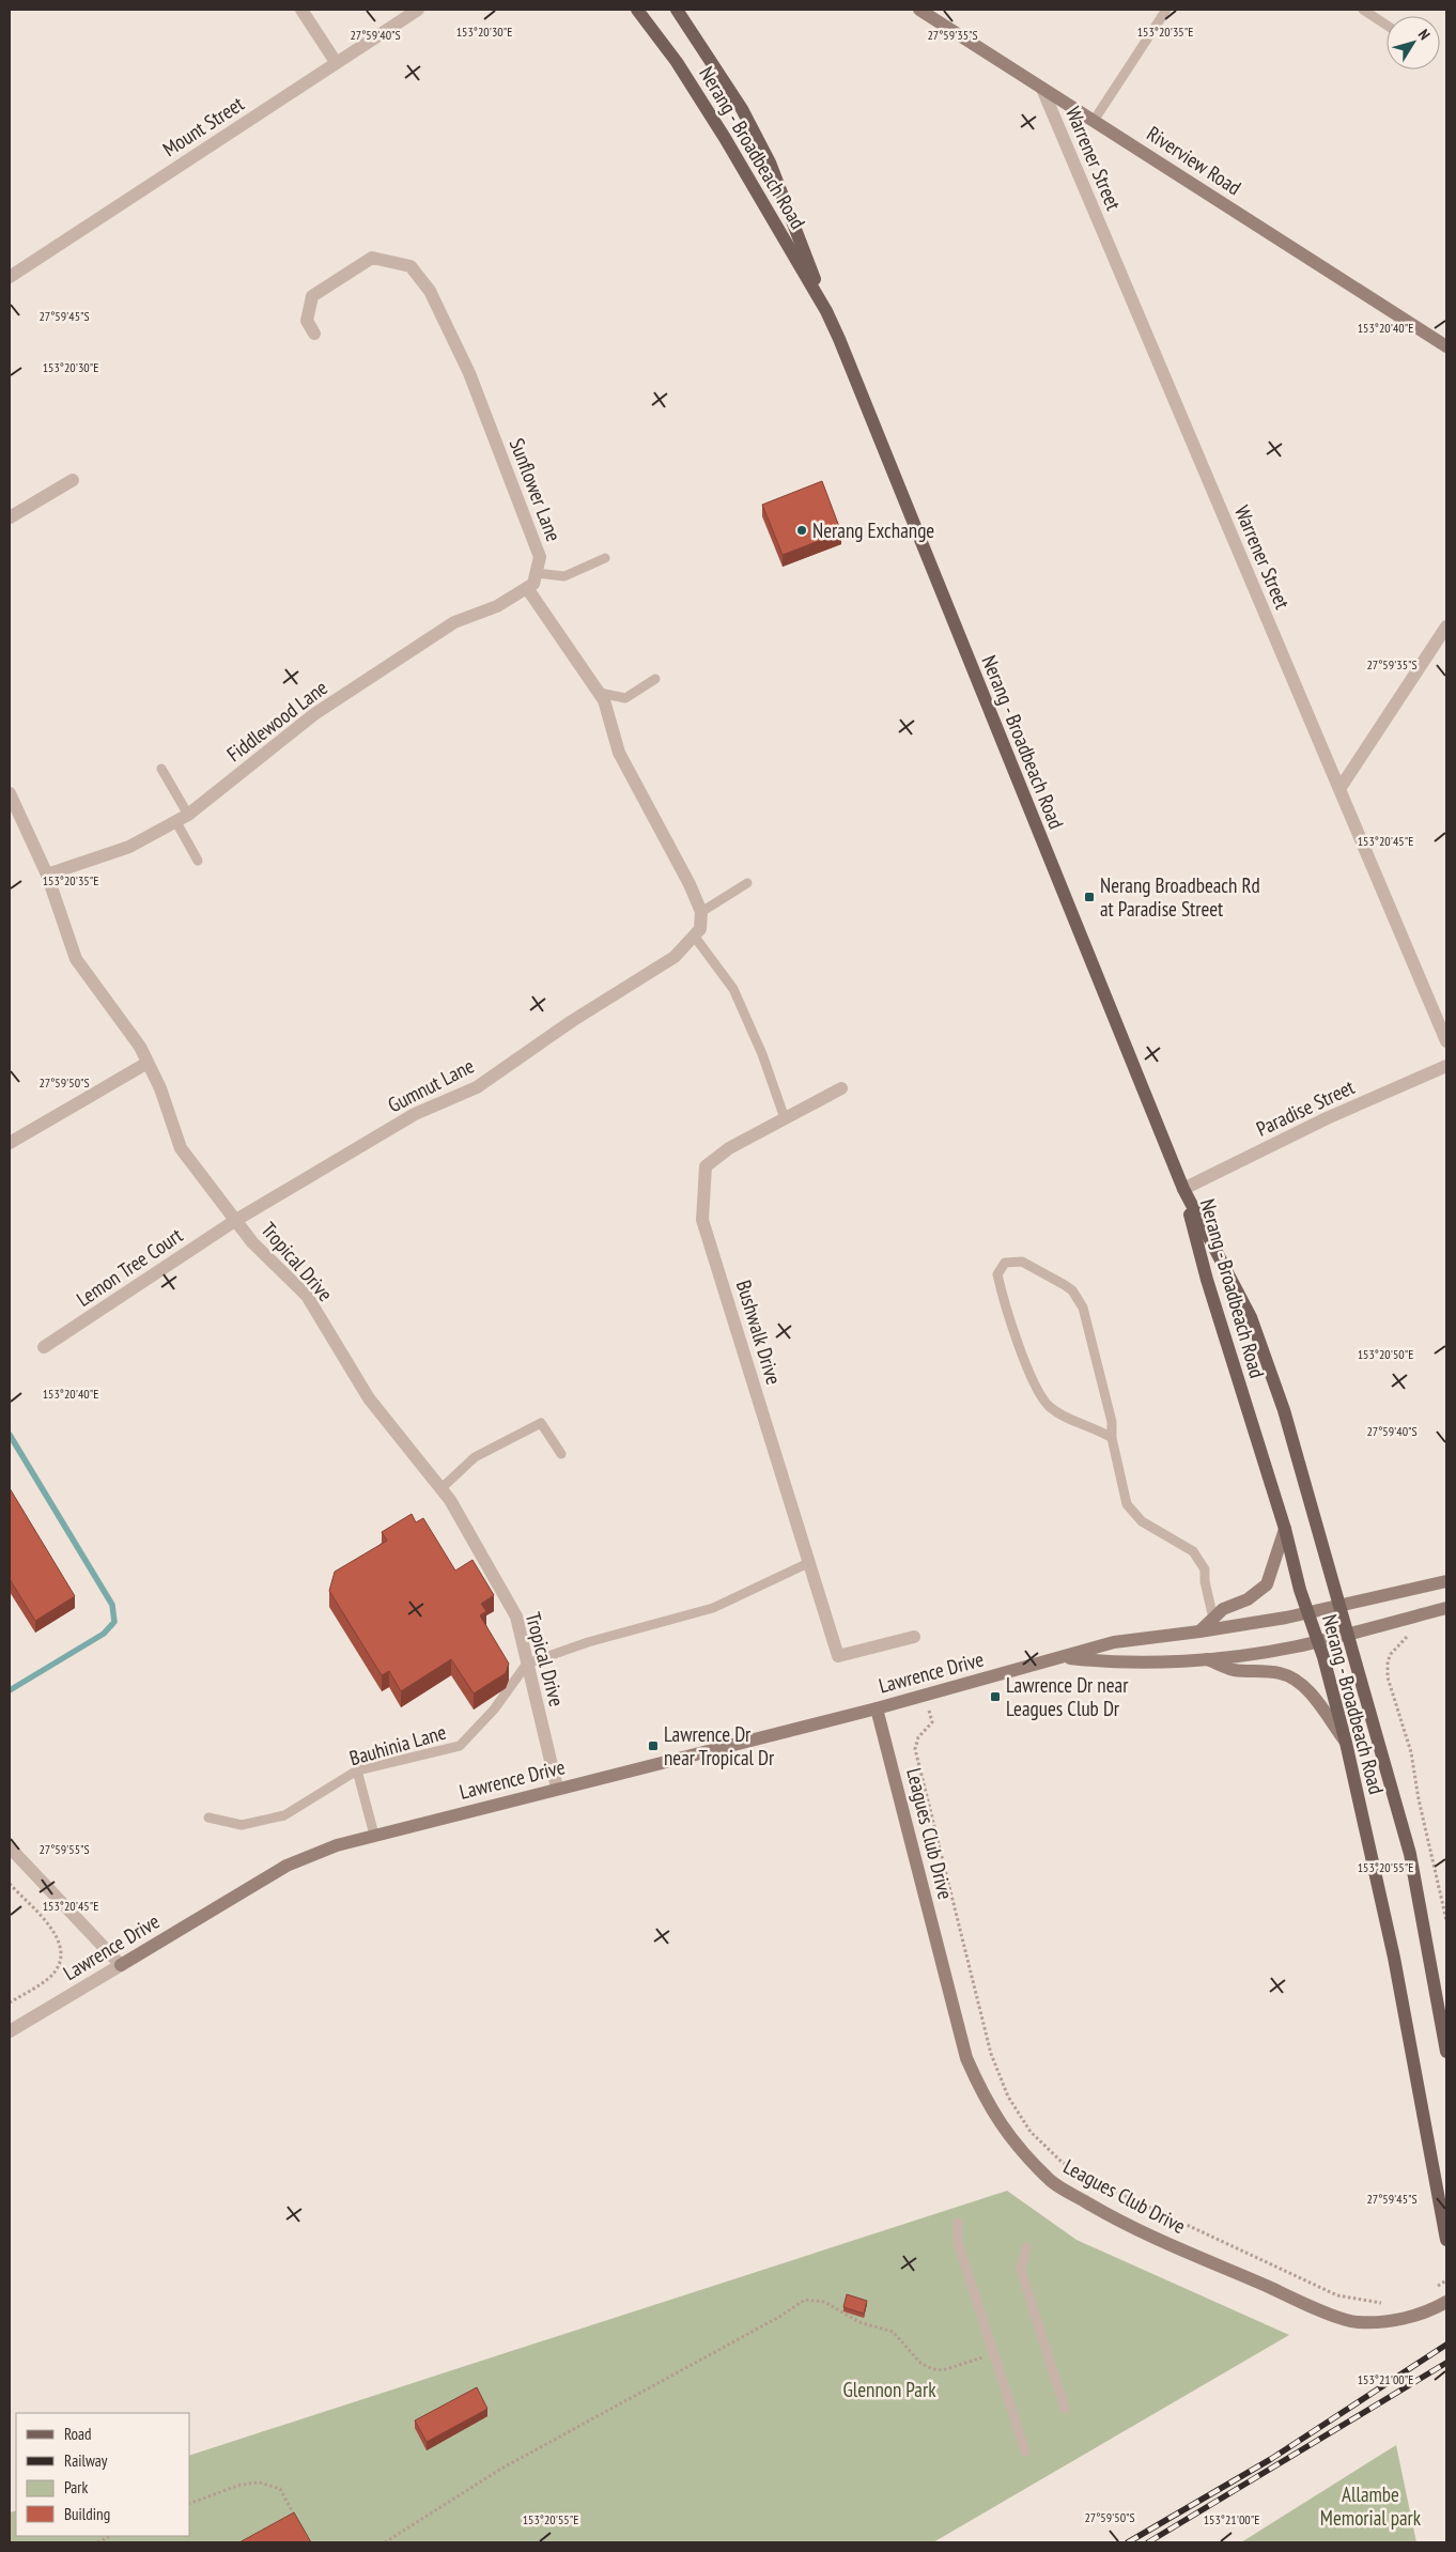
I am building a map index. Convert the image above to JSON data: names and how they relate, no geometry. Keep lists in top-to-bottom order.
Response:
{
  "streets": {
    "main road": ["Nerang - Broadbeach Road"],
    "street": [
      "Mount Street",
      "Warrener Street",
      "Riverview Road",
      "Sunflower Lane",
      "Fiddlewood Lane",
      "Gumnut Lane",
      "Paradise Street",
      "Tropical Drive",
      "Lemon Tree Court",
      "Bushwalk Drive",
      "Lawrence Drive",
      "Leagues Club Drive"
    ],
    "lane": ["Bauhinia Lane"]
  },
  "crossings": [
    ["Nerang - Broadbeach Road", "Paradise Street"],
    ["Nerang - Broadbeach Road", "Lawrence Drive"],
    ["Warrener Street", "Riverview Road"],
    ["Sunflower Lane", "Fiddlewood Lane"],
    ["Fiddlewood Lane", "Tropical Drive"],
    ["Gumnut Lane", "Tropical Drive"],
    ["Gumnut Lane", "Lemon Tree Court"],
    ["Tropical Drive", "Lemon Tree Court"],
    ["Tropical Drive", "Lawrence Drive"],
    ["Tropical Drive", "Bauhinia Lane"],
    ["Lawrence Drive", "Leagues Club Drive"]
  ],
  "parks": ["Glennon Park", "Allambe Memorial park"],
  "places": {
    "other": ["Nerang Exchange"],
    "transit": ["Nerang Broadbeach Rd at Paradise Street", "Lawrence Dr near Leagues Club Dr", "Lawrence Dr near Tropical Dr"]
  },
  "legend": [
    "Road",
    "Railway",
    "Park",
    "Building"
  ],
  "north": "top right",
  "coordinates": [
    "153°20'30\"E",
    "153°20'35\"E",
    "27°59'40\"S",
    "27°59'35\"S",
    "27°59'45\"S",
    "153°20'40\"E",
    "153°20'45\"E",
    "27°59'50\"S",
    "153°20'50\"E",
    "27°59'55\"S",
    "153°20'55\"E",
    "153°21'00\"E"
  ]
}
